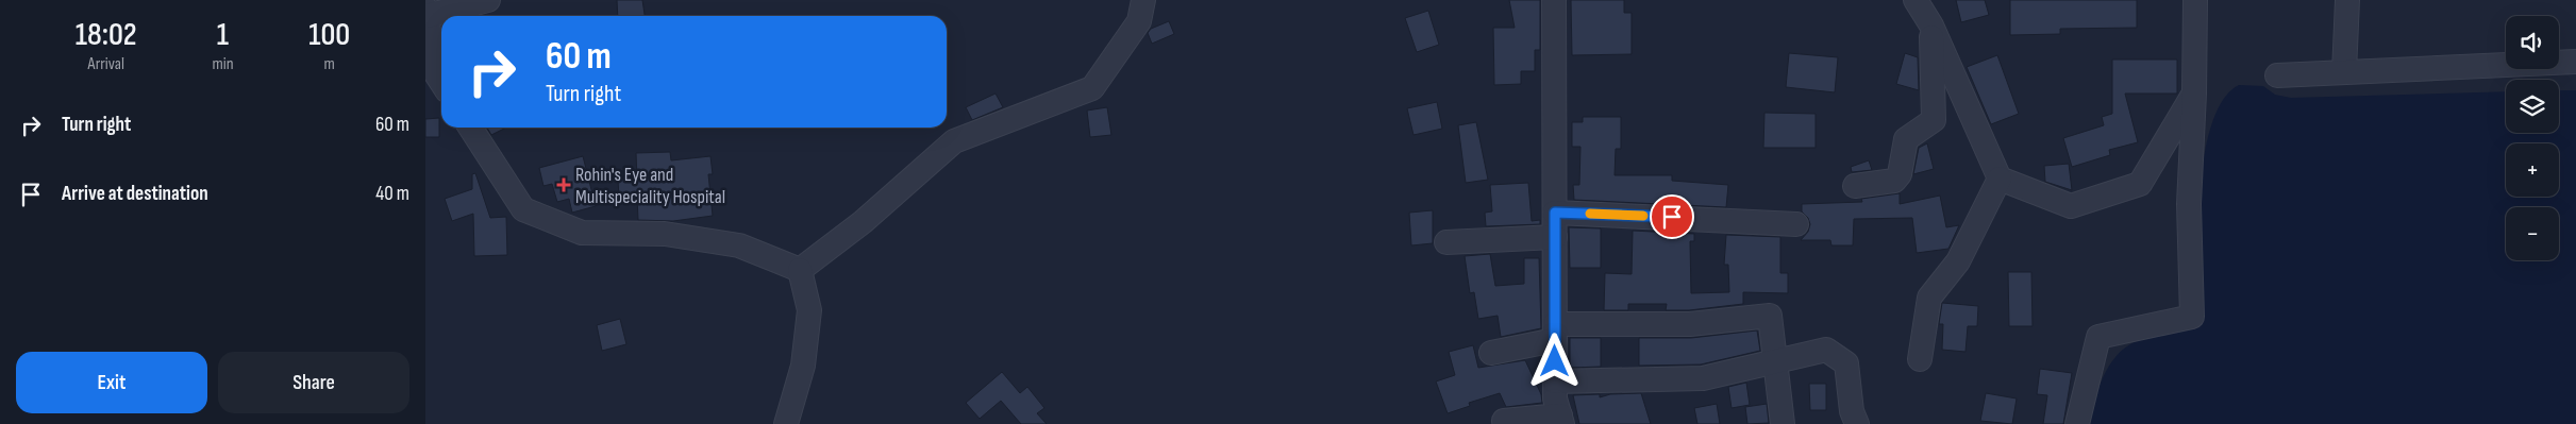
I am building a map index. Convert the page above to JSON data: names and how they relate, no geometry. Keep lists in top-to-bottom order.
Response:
{
  "places": {
    "health": ["Rohin's Eye and Multispeciality Hospital"]
  },
  "page": {
    "eta": [
      "18:02",
      "Arrival",
      "1",
      "min",
      "100",
      "m"
    ],
    "map_buttons": ["+", "−"],
    "turn": ["60 m", "Turn right"],
    "list": [
      {
        "name": "Turn right",
        "value": "60 m"
      },
      {
        "name": "Arrive at destination",
        "value": "40 m"
      }
    ],
    "buttons": ["Exit", "Share"]
  }
}
